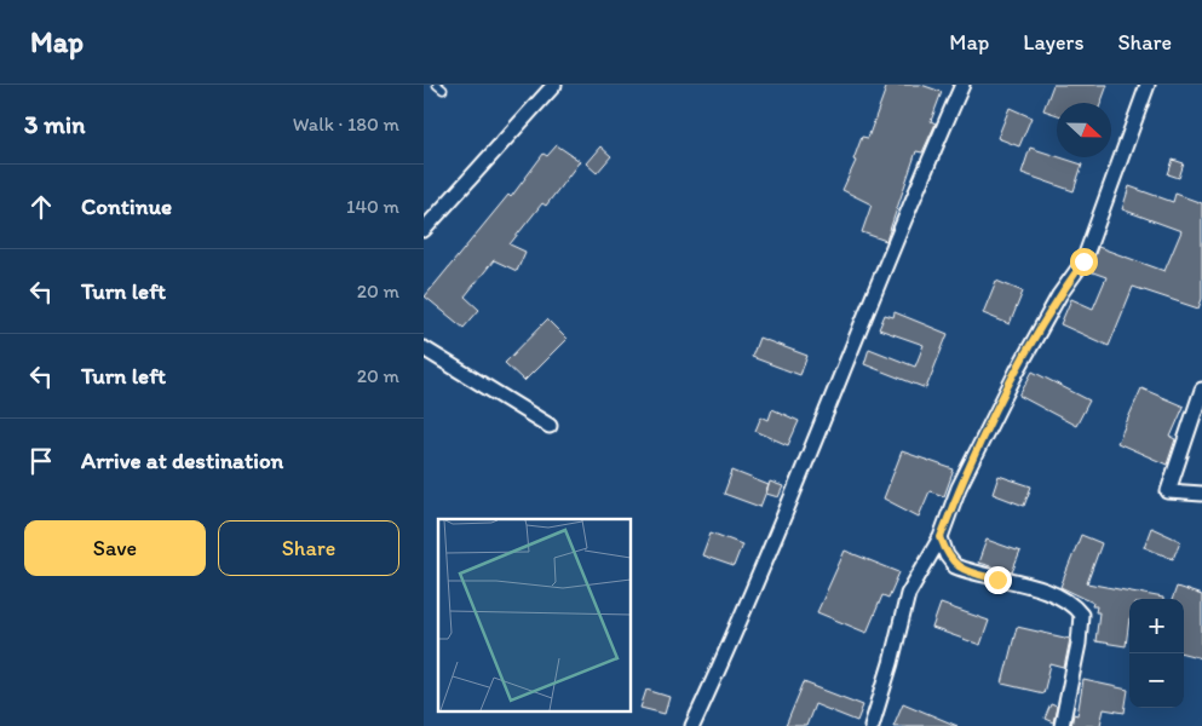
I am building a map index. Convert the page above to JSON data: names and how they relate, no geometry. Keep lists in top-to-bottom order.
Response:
{
  "north": "right",
  "page": {
    "header": "Map",
    "nav": ["Map", "Layers", "Share"],
    "heading": ["3 min", "Walk · 180 m"],
    "list": [
      ["Continue", "140 m"],
      ["Turn left", "20 m"],
      ["Turn left", "20 m"],
      "Arrive at destination"
    ],
    "buttons": ["Save", "Share"],
    "map_buttons": ["+", "−"]
  }
}
